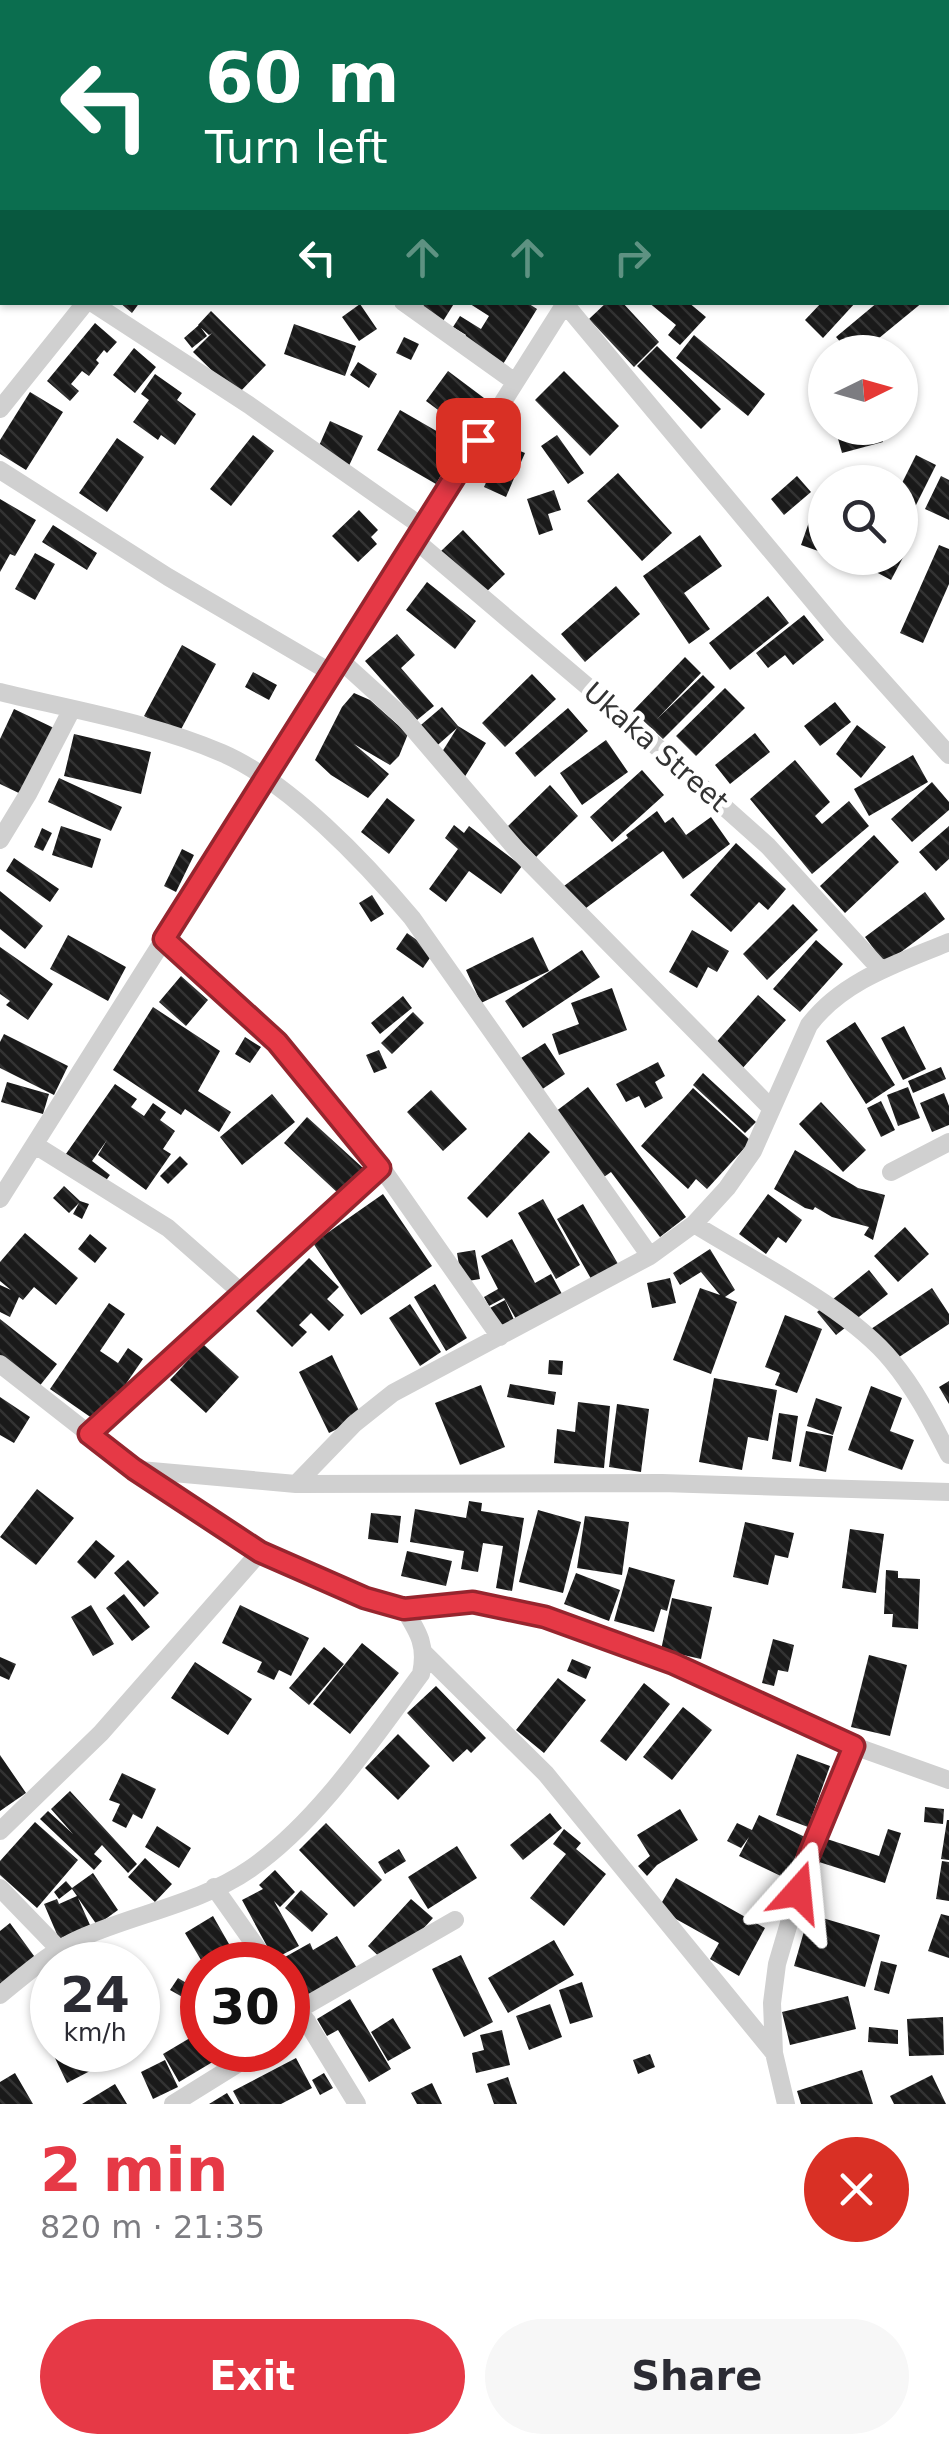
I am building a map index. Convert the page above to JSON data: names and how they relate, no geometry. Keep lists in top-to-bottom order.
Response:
{
  "streets": {
    "street": ["Ukaka Street"]
  },
  "north": "right",
  "page": {
    "turn": ["60 m", "Turn left"],
    "speed": "24 km/h",
    "limit": "30",
    "heading": ["2 min", "820 m · 21:35"],
    "buttons": ["Exit", "Share"]
  }
}
